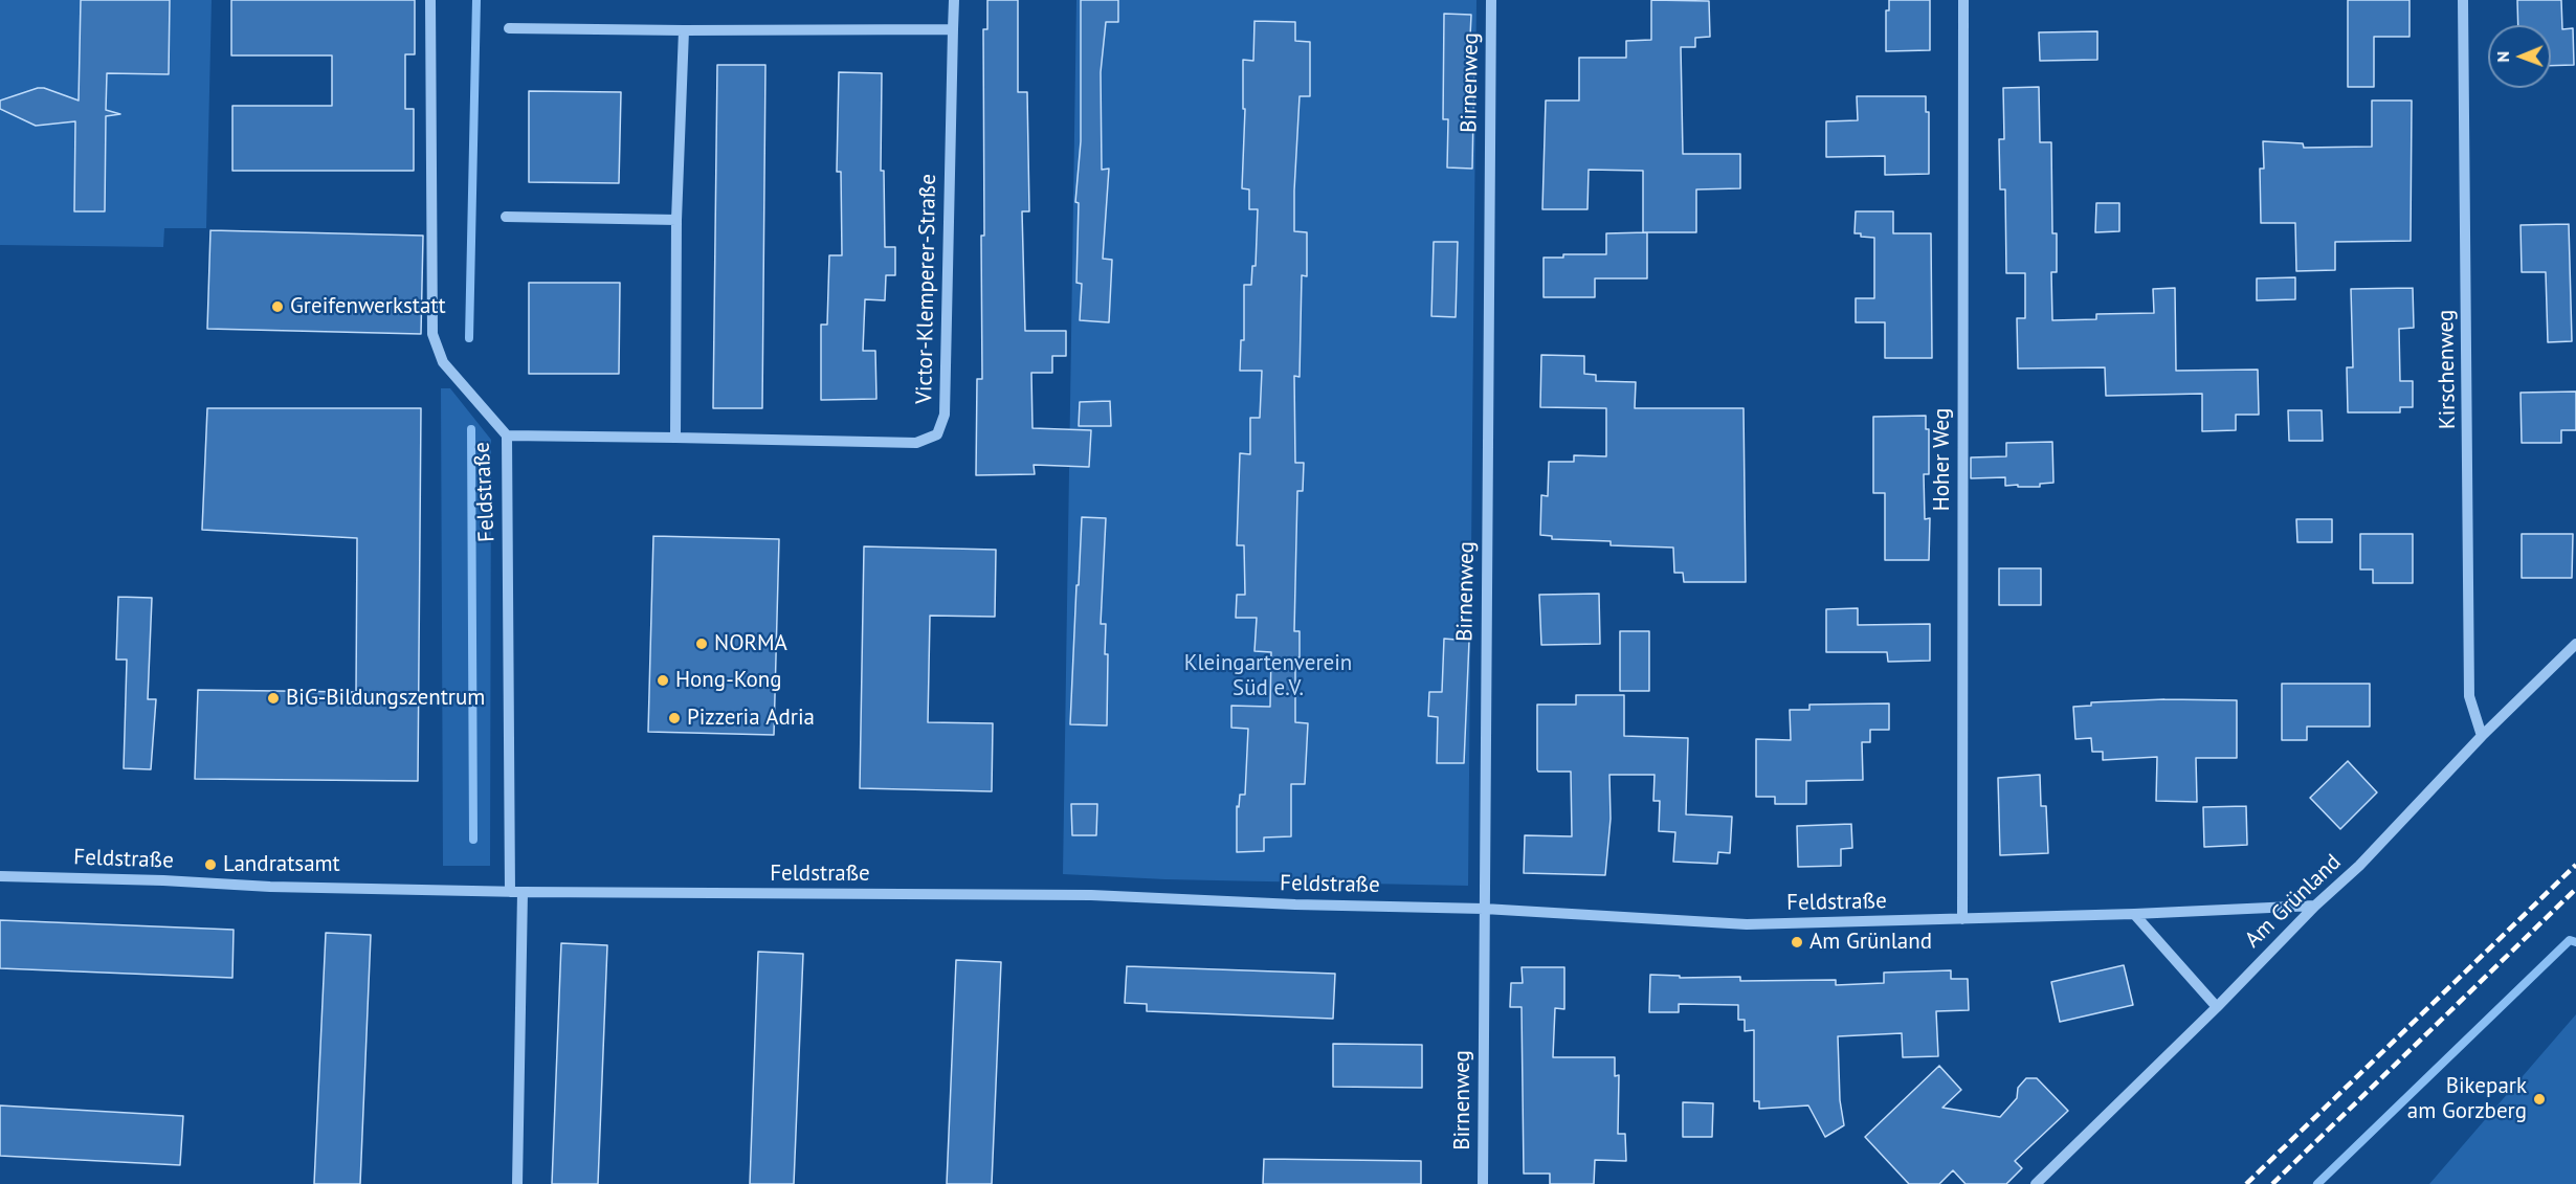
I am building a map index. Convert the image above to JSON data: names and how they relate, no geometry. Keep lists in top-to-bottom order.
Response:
{
  "streets": {
    "street": [
      "Birnenweg",
      "Victor-Klemperer-Straße",
      "Kirschenweg",
      "Hoher Weg",
      "Feldstraße",
      "Am Grünland"
    ]
  },
  "crossings": [
    ["Birnenweg", "Feldstraße"],
    ["Victor-Klemperer-Straße", "Feldstraße"],
    ["Kirschenweg", "Am Grünland"],
    ["Hoher Weg", "Feldstraße"],
    ["Feldstraße", "Am Grünland"]
  ],
  "parks": ["Kleingartenverein Süd e.V."],
  "places": [
    "Greifenwerkstatt",
    "NORMA",
    "Hong-Kong",
    "BiG-Bildungszentrum",
    "Pizzeria Adria",
    "Landratsamt",
    "Am Grünland",
    "Bikepark am Gorzberg"
  ],
  "north": "left"
}
